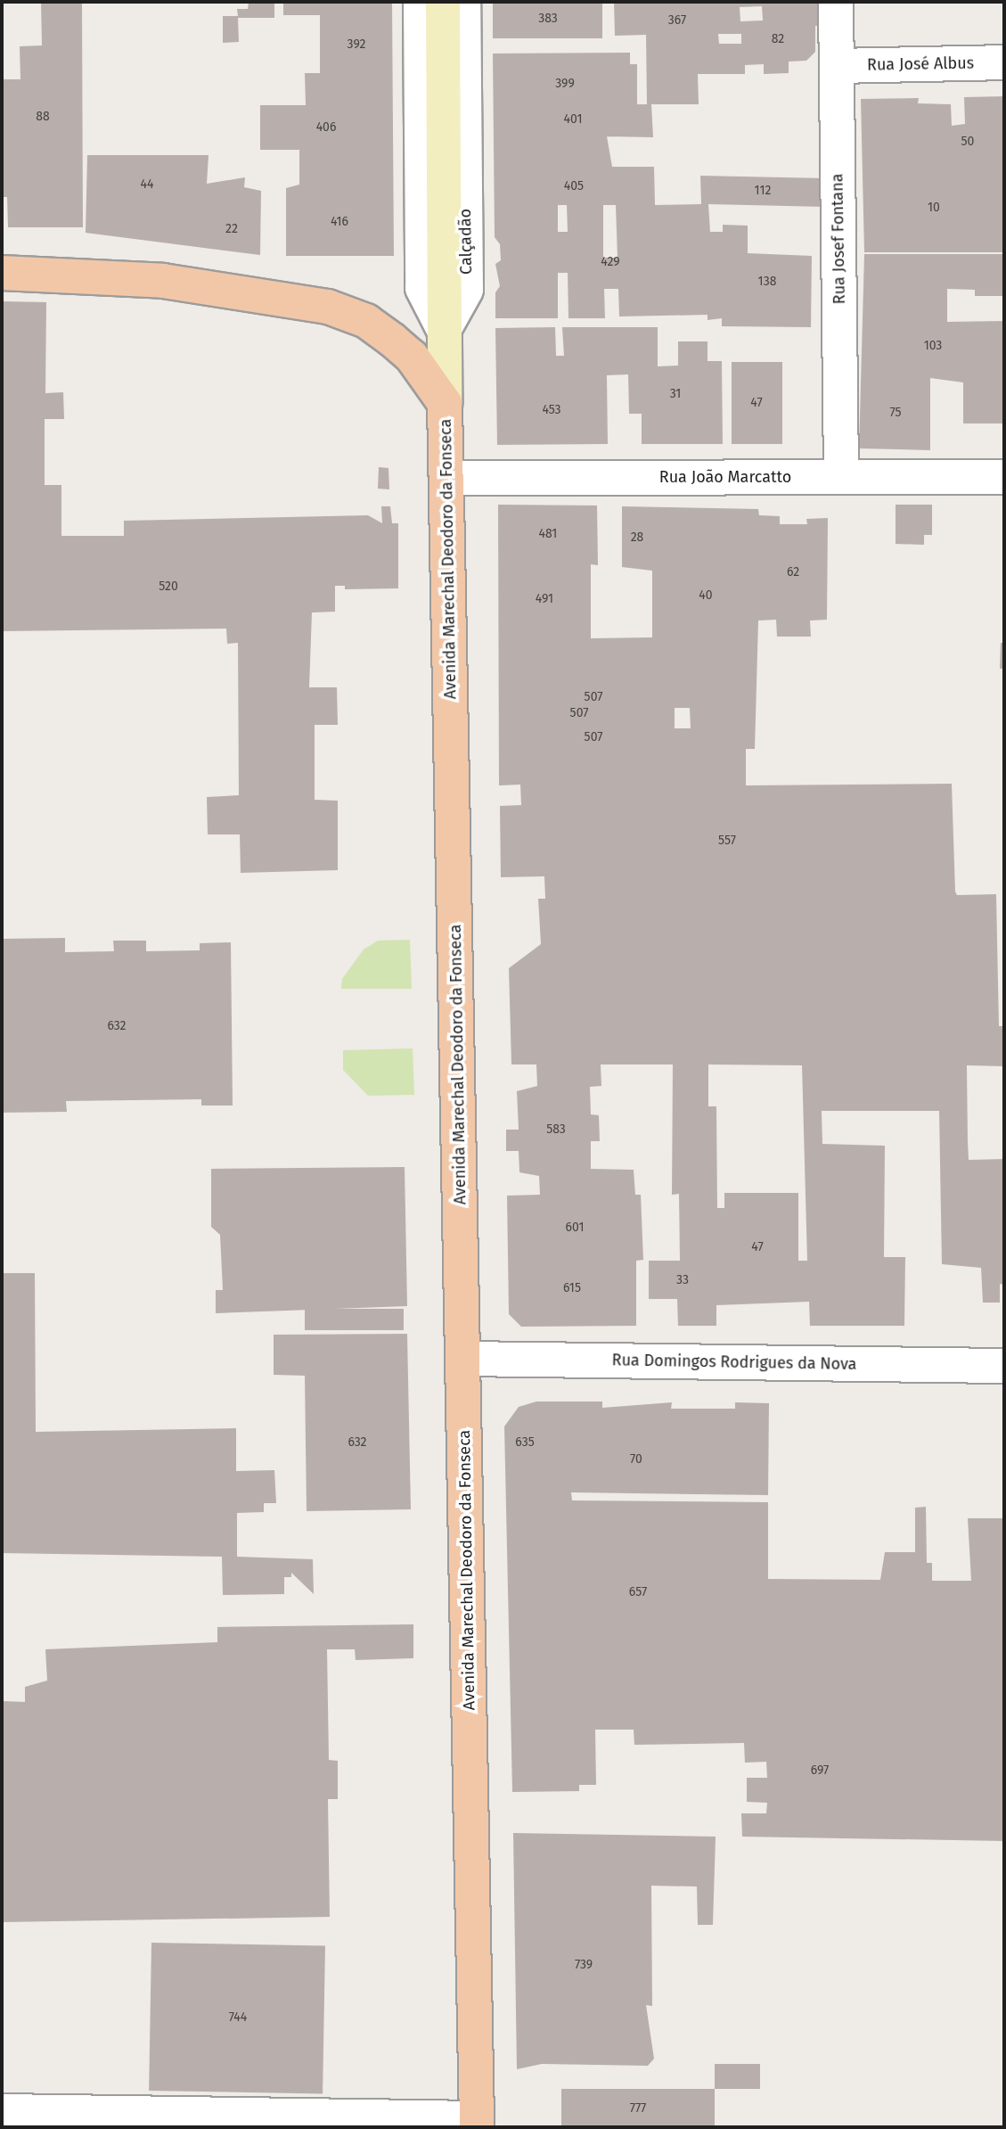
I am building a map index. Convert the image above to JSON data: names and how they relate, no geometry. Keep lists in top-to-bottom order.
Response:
{
  "streets": {
    "main road": ["Avenida Marechal Deodoro da Fonseca"],
    "street": [
      "Rua José Albus",
      "Rua Josef Fontana",
      "Calçadão",
      "Rua João Marcatto",
      "Rua Domingos Rodrigues da Nova"
    ]
  },
  "crossings": [
    ["Rua José Albus", "Rua Josef Fontana"],
    ["Rua Josef Fontana", "Rua João Marcatto"],
    ["Calçadão", "Avenida Marechal Deodoro da Fonseca"],
    ["Rua João Marcatto", "Avenida Marechal Deodoro da Fonseca"],
    ["Avenida Marechal Deodoro da Fonseca", "Rua Domingos Rodrigues da Nova"]
  ],
  "house_numbers": [
    "383",
    "367",
    "82",
    "392",
    "399",
    "88",
    "401",
    "406",
    "50",
    "44",
    "405",
    "112",
    "10",
    "416",
    "22",
    "429",
    "138",
    "103",
    "31",
    "47",
    "453",
    "75",
    "481",
    "28",
    "62",
    "520",
    "40",
    "491",
    "507",
    "507",
    "507",
    "557",
    "632",
    "583",
    "601",
    "47",
    "33",
    "615",
    "632",
    "635",
    "70",
    "657",
    "697",
    "739",
    "744",
    "777"
  ]
}
